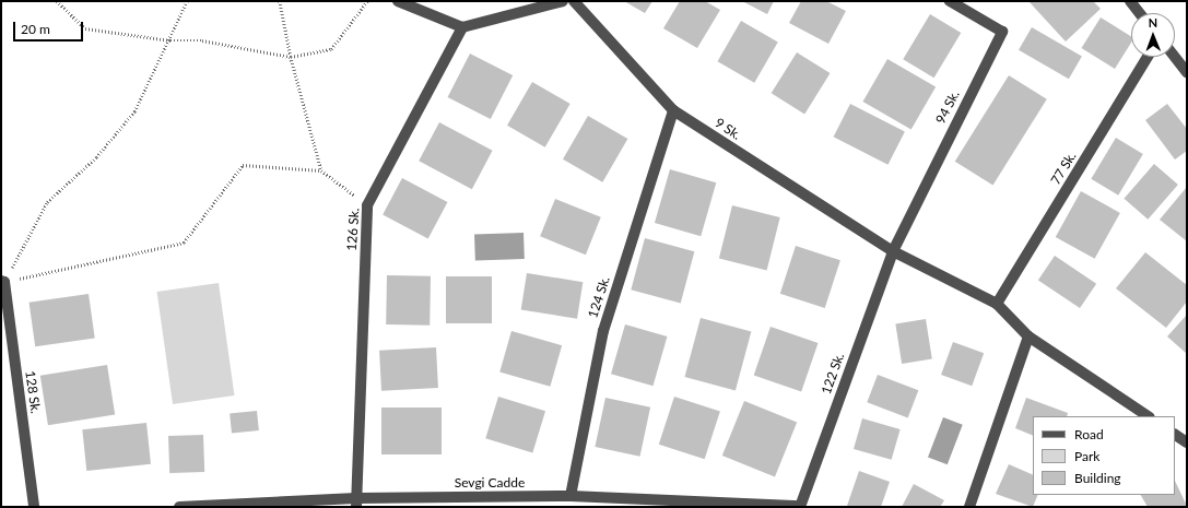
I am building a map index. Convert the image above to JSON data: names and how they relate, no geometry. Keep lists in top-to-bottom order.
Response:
{
  "streets": {
    "street": [
      "94 Sk.",
      "9 Sk.",
      "77 Sk.",
      "126 Sk.",
      "124 Sk.",
      "122 Sk.",
      "128 Sk.",
      "Sevgi Cadde"
    ]
  },
  "crossings": [
    ["94 Sk.", "9 Sk."],
    ["94 Sk.", "122 Sk."],
    ["9 Sk.", "77 Sk."],
    ["9 Sk.", "124 Sk."],
    ["9 Sk.", "122 Sk."],
    ["126 Sk.", "Sevgi Cadde"],
    ["124 Sk.", "Sevgi Cadde"],
    ["122 Sk.", "Sevgi Cadde"]
  ],
  "legend": ["Road", "Park", "Building"],
  "scale_bar": "20 m",
  "north": "top"
}
